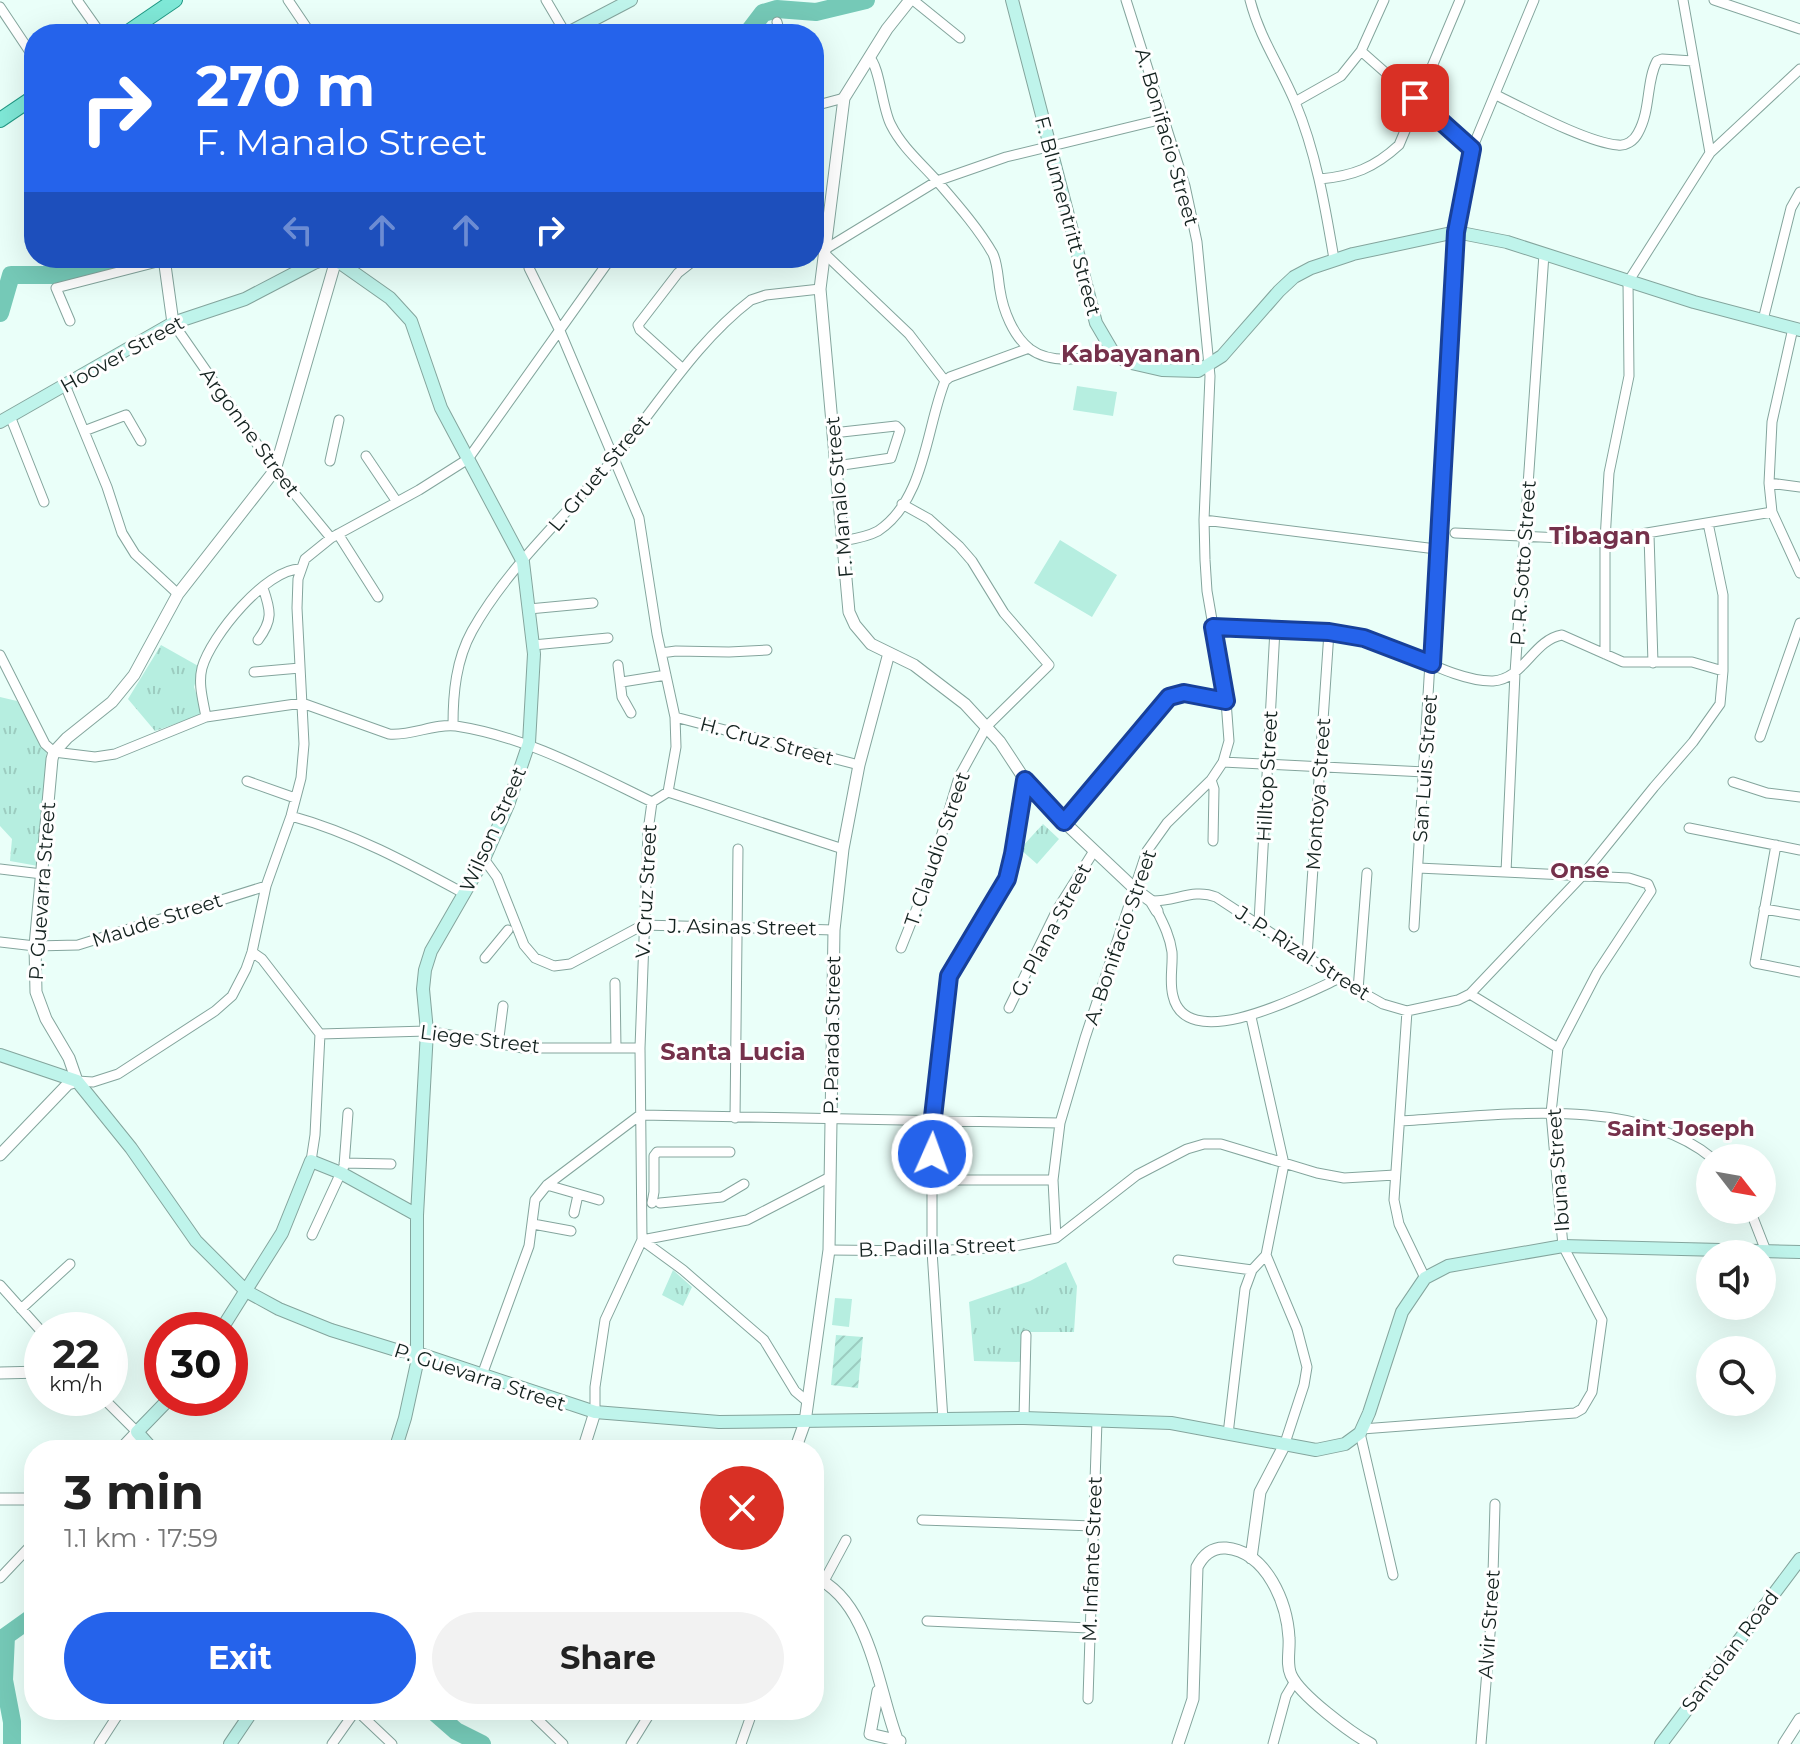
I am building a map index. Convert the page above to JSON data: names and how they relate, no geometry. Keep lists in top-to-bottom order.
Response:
{
  "streets": {
    "main road": [
      "F. Blumentritt Street",
      "Hoover Street",
      "Wilson Street",
      "P. Guevarra Street",
      "Santolan Road"
    ],
    "street": [
      "A. Bonifacio Street",
      "Argonne Street",
      "L. Gruet Street",
      "F. Manalo Street",
      "P. R. Sotto Street",
      "H. Cruz Street",
      "San Luis Street",
      "Hilltop Street",
      "Montoya Street",
      "T. Claudio Street",
      "V. Cruz Street",
      "Maude Street",
      "J. Asinas Street",
      "G. Plana Street",
      "J. P. Rizal Street",
      "P. Parada Street",
      "Liege Street",
      "Ibuna Street",
      "B. Padilla Street",
      "M. Infante Street",
      "Alvir Street"
    ]
  },
  "crossings": [
    ["A. Bonifacio Street", "F. Manalo Street"],
    ["A. Bonifacio Street", "B. Padilla Street"],
    ["Hoover Street", "Argonne Street"],
    ["L. Gruet Street", "F. Manalo Street"],
    ["L. Gruet Street", "Wilson Street"],
    ["F. Manalo Street", "T. Claudio Street"],
    ["F. Manalo Street", "G. Plana Street"],
    ["F. Manalo Street", "J. P. Rizal Street"],
    ["F. Manalo Street", "P. Parada Street"],
    ["H. Cruz Street", "P. Parada Street"],
    ["Hilltop Street", "J. P. Rizal Street"],
    ["Montoya Street", "J. P. Rizal Street"],
    ["Wilson Street", "P. Guevarra Street"],
    ["Wilson Street", "J. Asinas Street"],
    ["Wilson Street", "Liege Street"],
    ["P. Guevarra Street", "V. Cruz Street"],
    ["P. Guevarra Street", "Maude Street"],
    ["P. Guevarra Street", "P. Parada Street"],
    ["P. Guevarra Street", "Ibuna Street"],
    ["P. Guevarra Street", "M. Infante Street"],
    ["V. Cruz Street", "J. Asinas Street"],
    ["V. Cruz Street", "Liege Street"],
    ["J. Asinas Street", "P. Parada Street"],
    ["P. Parada Street", "B. Padilla Street"]
  ],
  "districts": [
    "Kabayanan",
    "Tibagan",
    "Onse",
    "Santa Lucia",
    "Saint Joseph"
  ],
  "north": "bottom right",
  "page": {
    "turn": ["270 m", "F. Manalo Street"],
    "speed": "22 km/h",
    "limit": "30",
    "heading": ["3 min", "1.1 km · 17:59"],
    "buttons": ["Exit", "Share"]
  }
}
